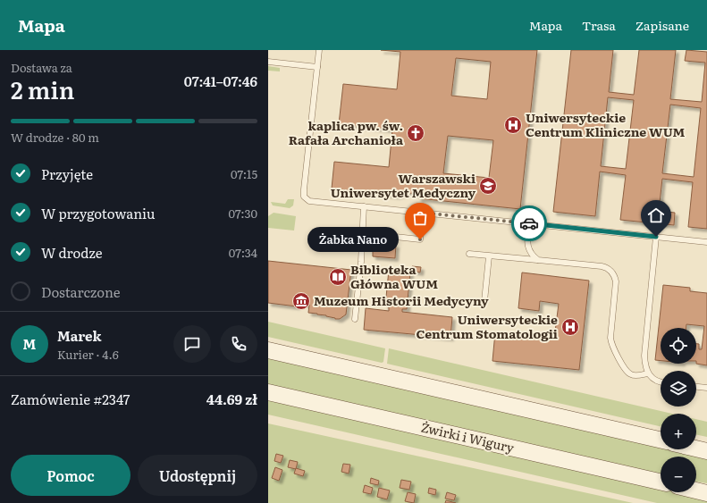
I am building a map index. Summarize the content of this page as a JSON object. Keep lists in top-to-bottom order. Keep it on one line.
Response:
{"streets":{"main road":["Żwirki i Wigury"]},"places":{"hospital":["Uniwersyteckie Centrum Kliniczne WUM","Uniwersyteckie Centrum Stomatologii"],"church":["kaplica pw. św. Rafała Archanioła"],"school or university":["Warszawski Uniwersytet Medyczny"],"other":["Żabka Nano"],"library":["Biblioteka Główna WUM"],"museum":["Muzeum Historii Medycyny"]},"page":{"header":"Mapa","nav":["Mapa","Trasa","Zapisane"],"heading":["2 min","Dostawa za","07:41–07:46"],"panel":["Marek","Kurier · 4.6","Zamówienie #2347","44.69 zł"],"bar":"W drodze · 80 m","list":[["Przyjęte","07:15"],["W przygotowaniu","07:30"],["W drodze","07:34"],"Dostarczone"],"bubble":"Żabka Nano","round":"M","map_buttons":["+","−"],"buttons":["Pomoc","Udostępnij"]}}
